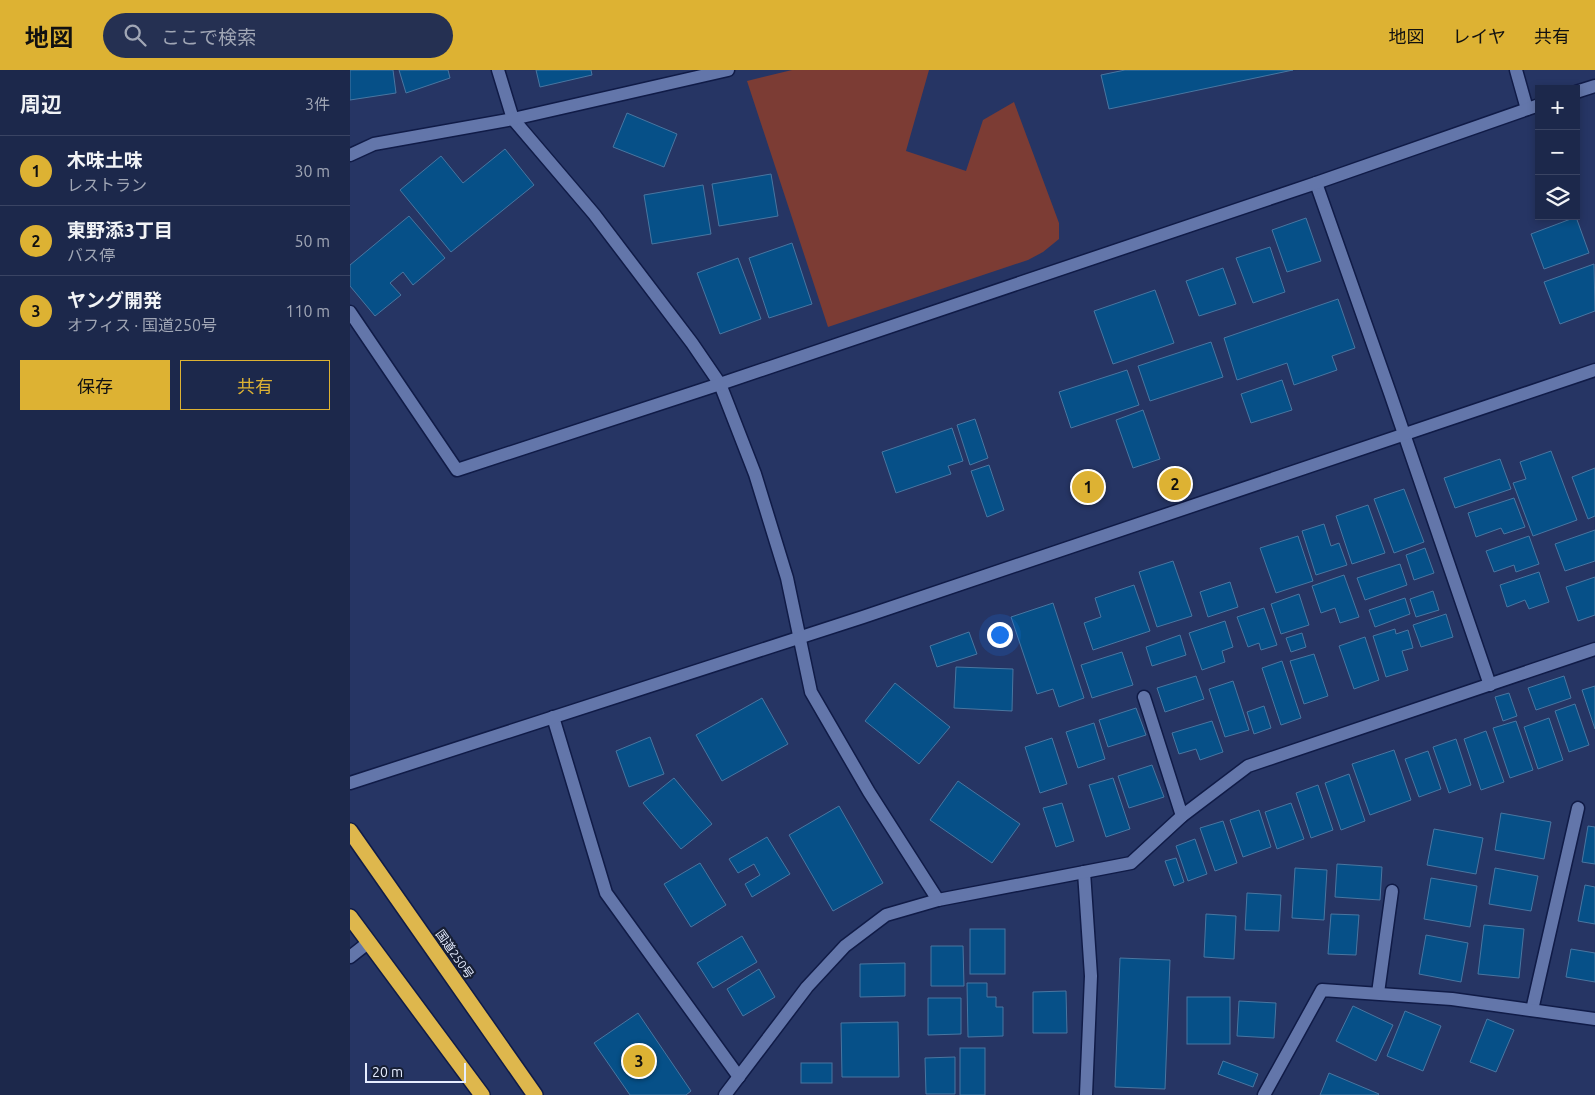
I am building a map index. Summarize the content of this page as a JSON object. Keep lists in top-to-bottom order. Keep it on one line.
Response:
{"streets":{"highway":["国道250号"]},"scale_bar":"20 m","page":{"header":"地図","search":"ここで検索","nav":["地図","レイヤ","共有"],"heading":["周辺","3件"],"map_buttons":["+","−"],"list":[{"mark":"1","name":"木味土味","note":"レストラン","value":"30 m"},{"mark":"2","name":"東野添3丁目","note":"バス停","value":"50 m"},{"mark":"3","name":"ヤング開発","note":"オフィス · 国道250号","value":"110 m"}],"buttons":["保存","共有"],"pins":["2","1","3"],"scale":"20 m"}}
